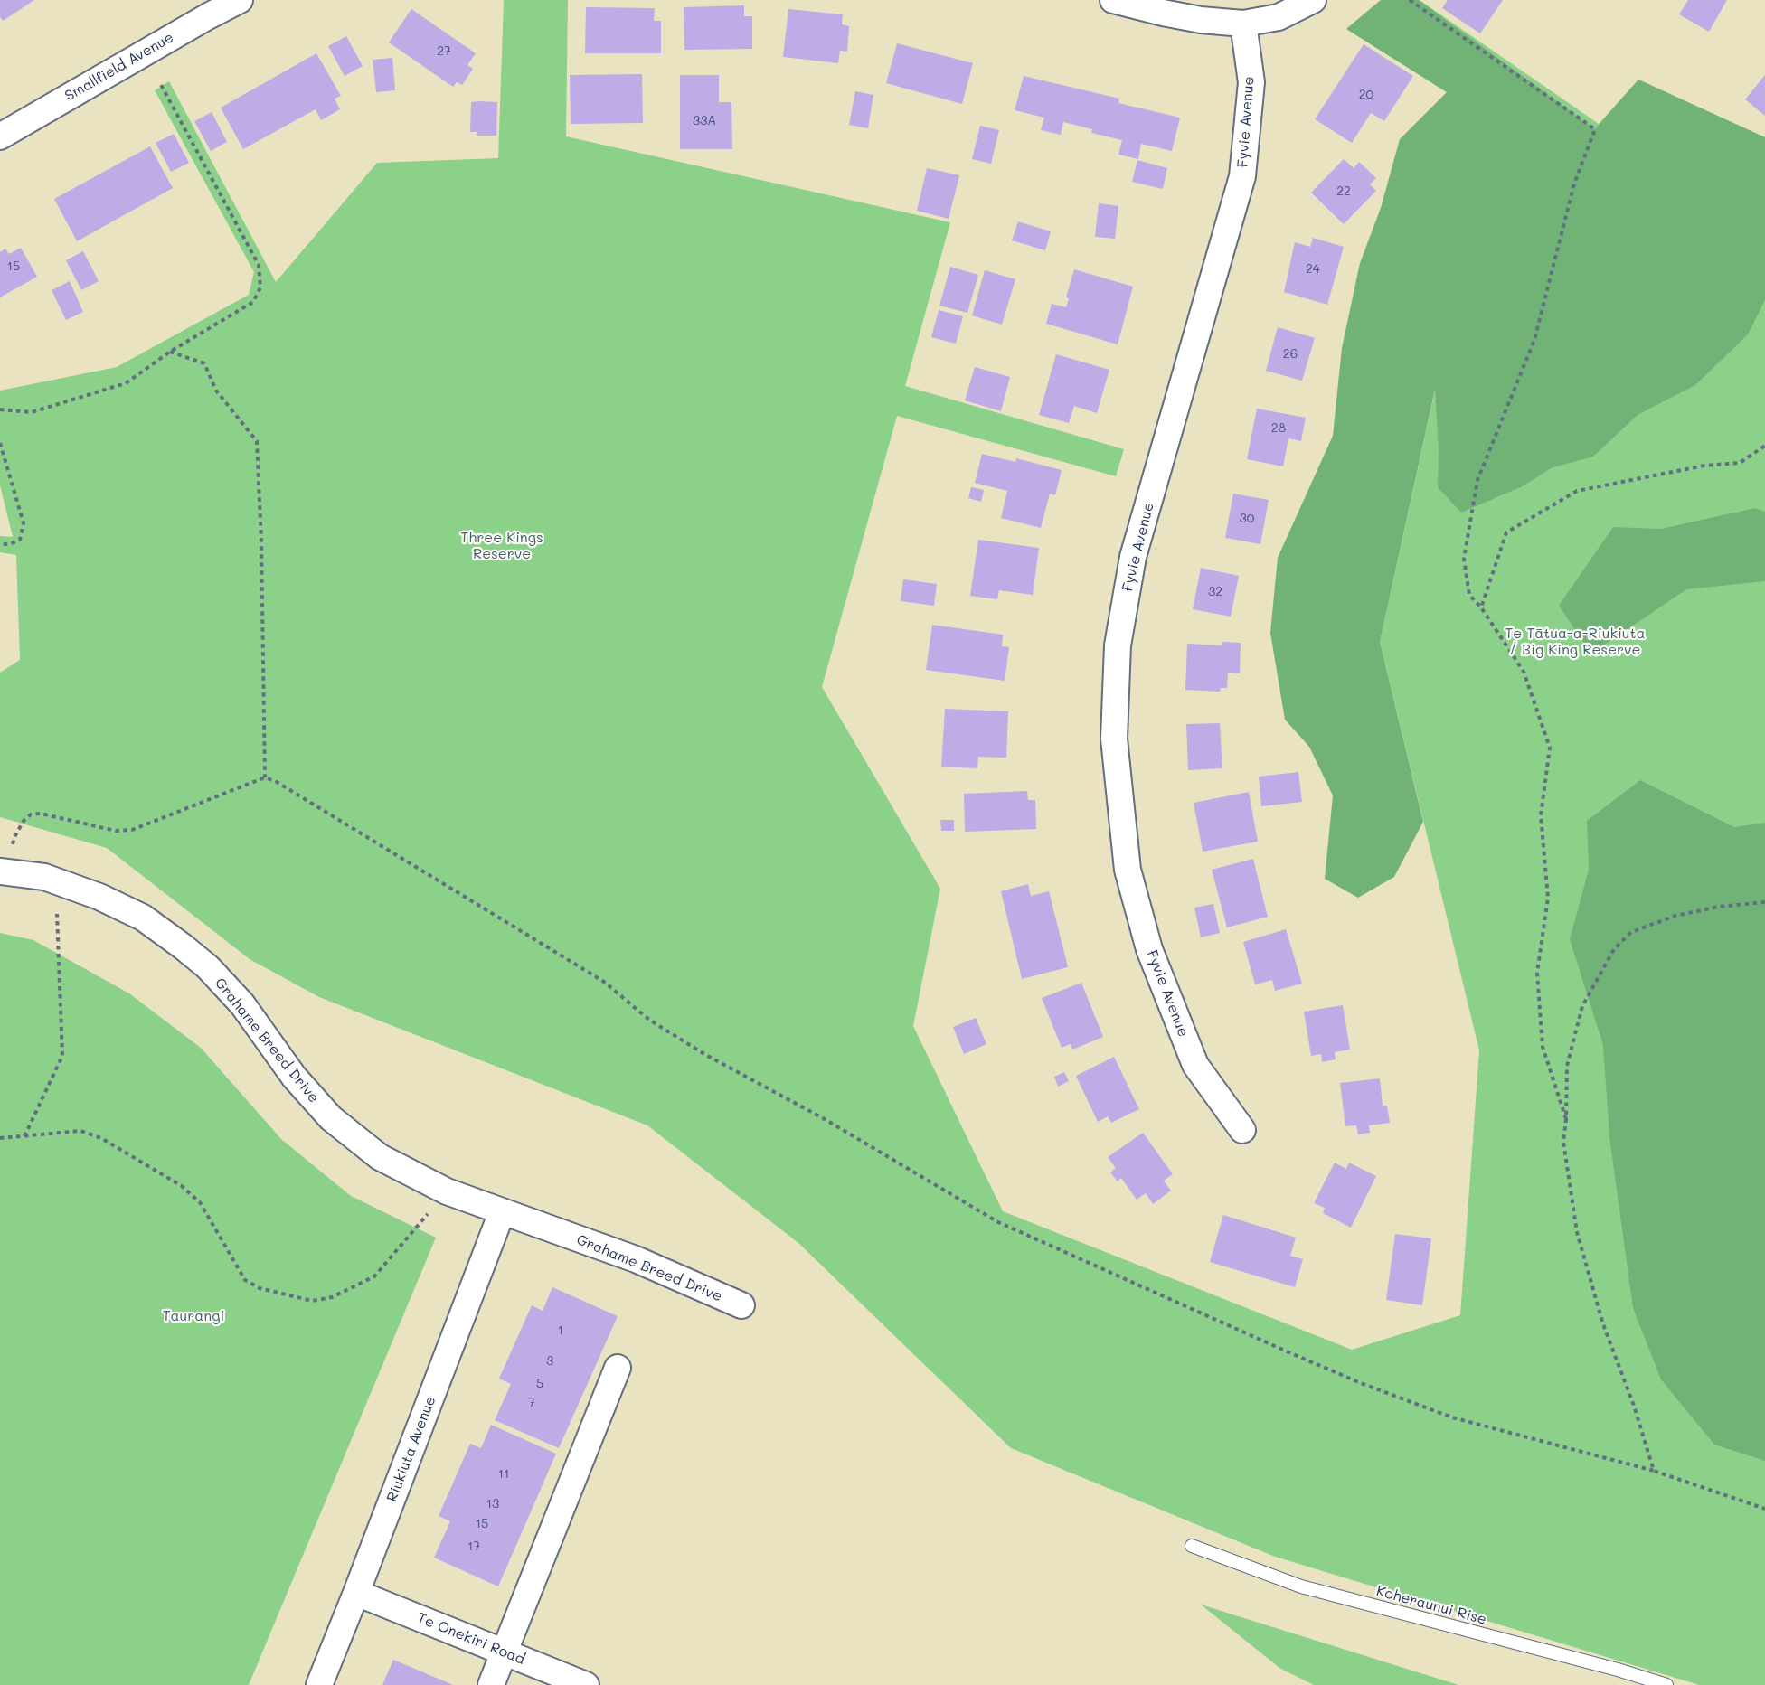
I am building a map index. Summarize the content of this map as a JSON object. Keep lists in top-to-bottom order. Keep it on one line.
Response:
{"streets":{"street":["Smallfield Avenue","Fyvie Avenue","Grahame Breed Drive","Riukiuta Avenue","Te Onekiri Road"],"lane":["Koheraunui Rise"]},"crossings":[["Grahame Breed Drive","Riukiuta Avenue"],["Riukiuta Avenue","Te Onekiri Road"]],"parks":["Three Kings Reserve","Te Tātua-a-Riukiuta / Big King Reserve","Taurangi"],"house_numbers":["27","20","33A","22","15","24","26","28","30","32","1","3","5","7","11","13","15","17"]}
